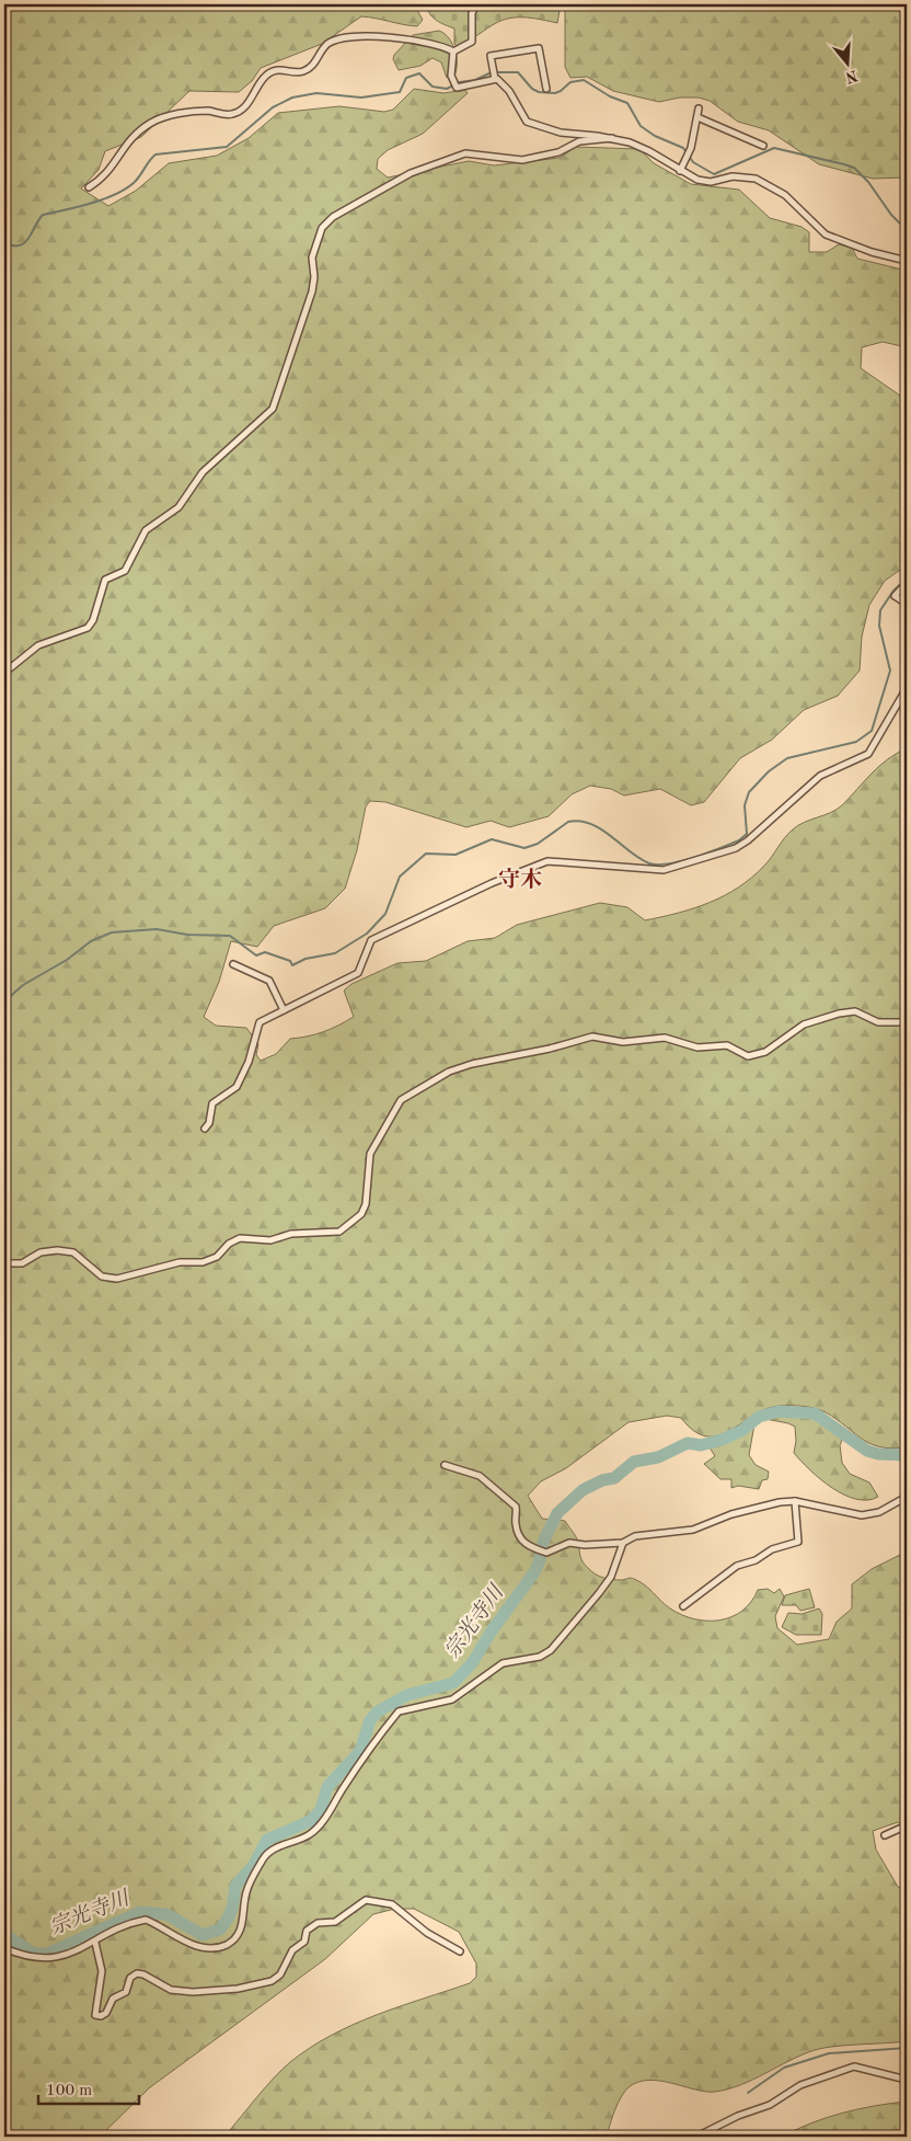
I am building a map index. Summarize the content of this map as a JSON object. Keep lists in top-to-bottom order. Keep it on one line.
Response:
{"districts":["守木"],"water":["宗光寺川"],"scale_bar":"100 m","north":"bottom"}
